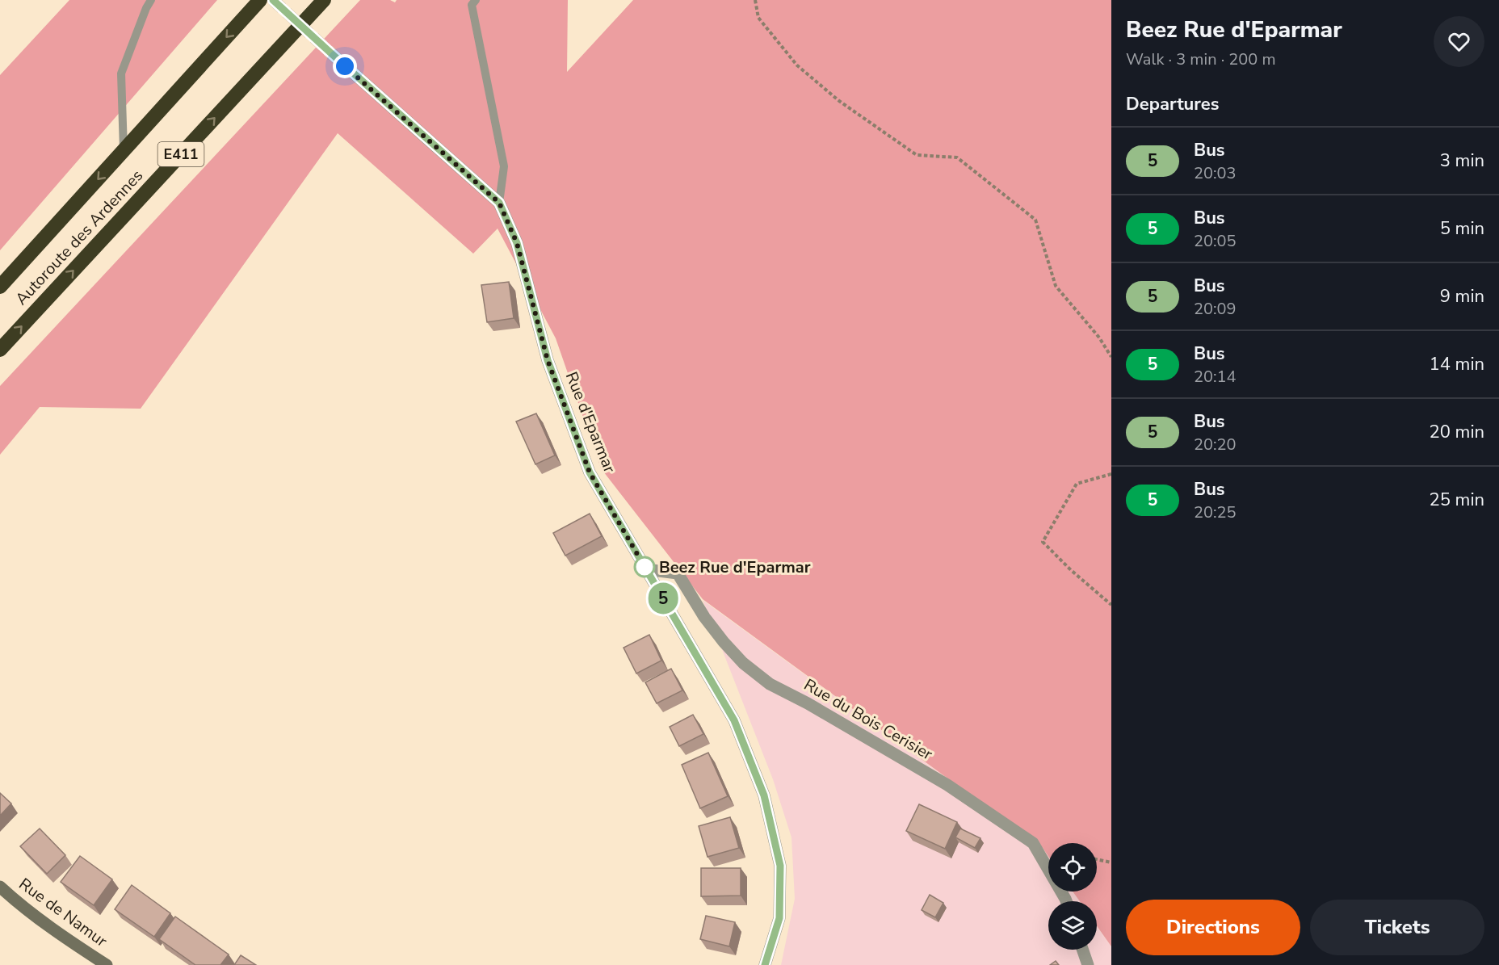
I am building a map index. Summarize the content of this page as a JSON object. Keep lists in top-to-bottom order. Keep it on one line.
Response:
{"streets":{"highway":["E411","Autoroute des Ardennes"],"main road":["Rue de Namur"],"street":["Rue d'Eparmar","Rue du Bois Cerisier"]},"crossings":[["Rue d'Eparmar","Rue du Bois Cerisier"]],"places":["Beez Rue d'Eparmar"],"lines":["bus line 5"],"page":{"on_map":"5","heading":[["Beez Rue d'Eparmar","Walk · 3 min · 200 m"],"Departures"],"list":[{"mark":"5","name":"Bus","note":"20:03","value":"3 min"},{"mark":"5","name":"Bus","note":"20:05","value":"5 min"},{"mark":"5","name":"Bus","note":"20:09","value":"9 min"},{"mark":"5","name":"Bus","note":"20:14","value":"14 min"},{"mark":"5","name":"Bus","note":"20:20","value":"20 min"},{"mark":"5","name":"Bus","note":"20:25","value":"25 min"}],"buttons":["Directions","Tickets"]}}
